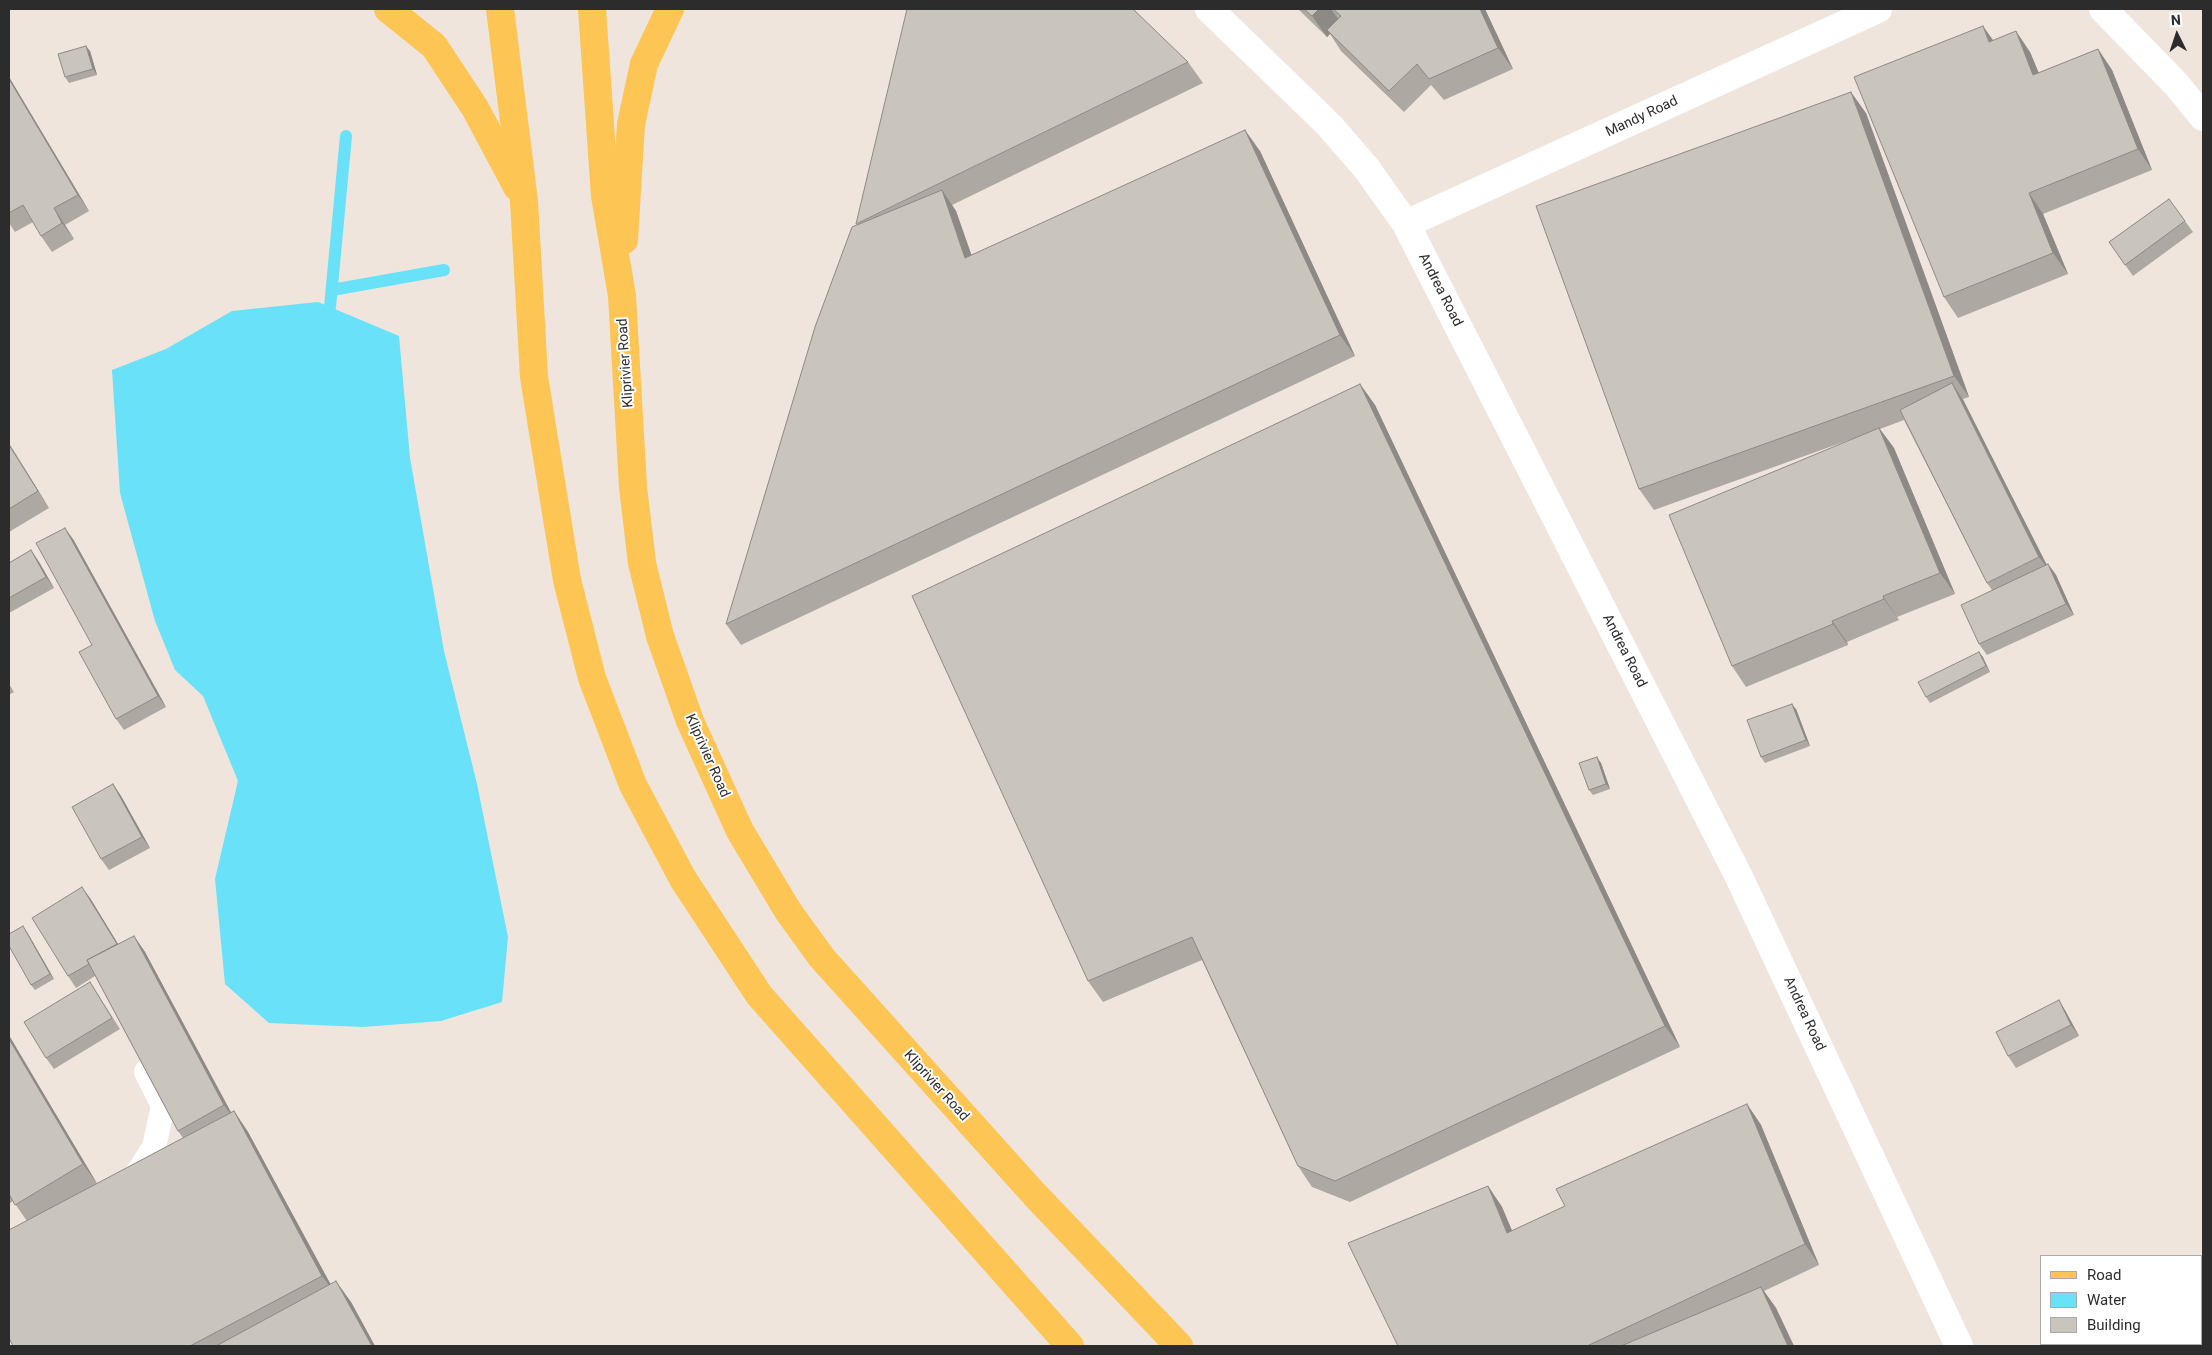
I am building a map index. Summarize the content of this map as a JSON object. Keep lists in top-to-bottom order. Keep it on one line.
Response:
{"streets":{"main road":["Kliprivier Road"],"street":["Mandy Road","Andrea Road"]},"crossings":[["Mandy Road","Andrea Road"]],"legend":["Road","Water","Building"],"north":"top"}
